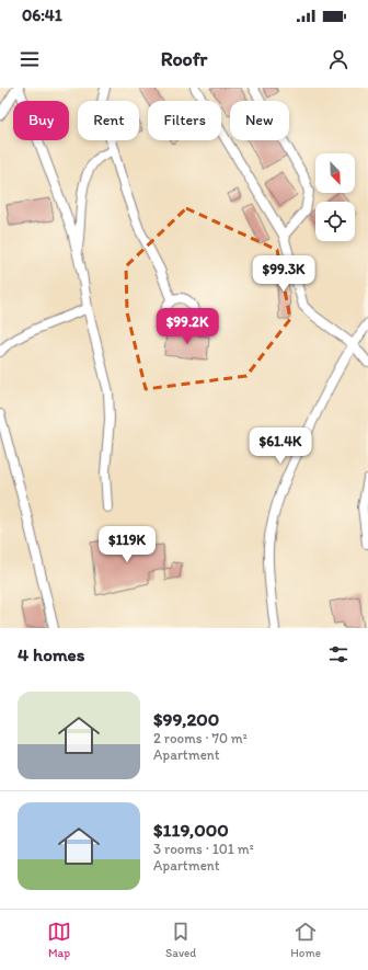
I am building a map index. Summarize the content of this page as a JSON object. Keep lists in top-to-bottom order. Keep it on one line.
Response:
{"north":"bottom right","page":{"status":"06:41","header":"Roofr","chip":["Buy","Rent","Filters","New"],"price":["$99.3K","$99.2K","$61.4K","$119K"],"heading":"4 homes","list":[{"name":"$99,200","note":"2 rooms · 70 m² · Apartment"},{"name":"$119,000","note":"3 rooms · 101 m² · Apartment"}],"tabs":["Map","Saved","Home"]}}
